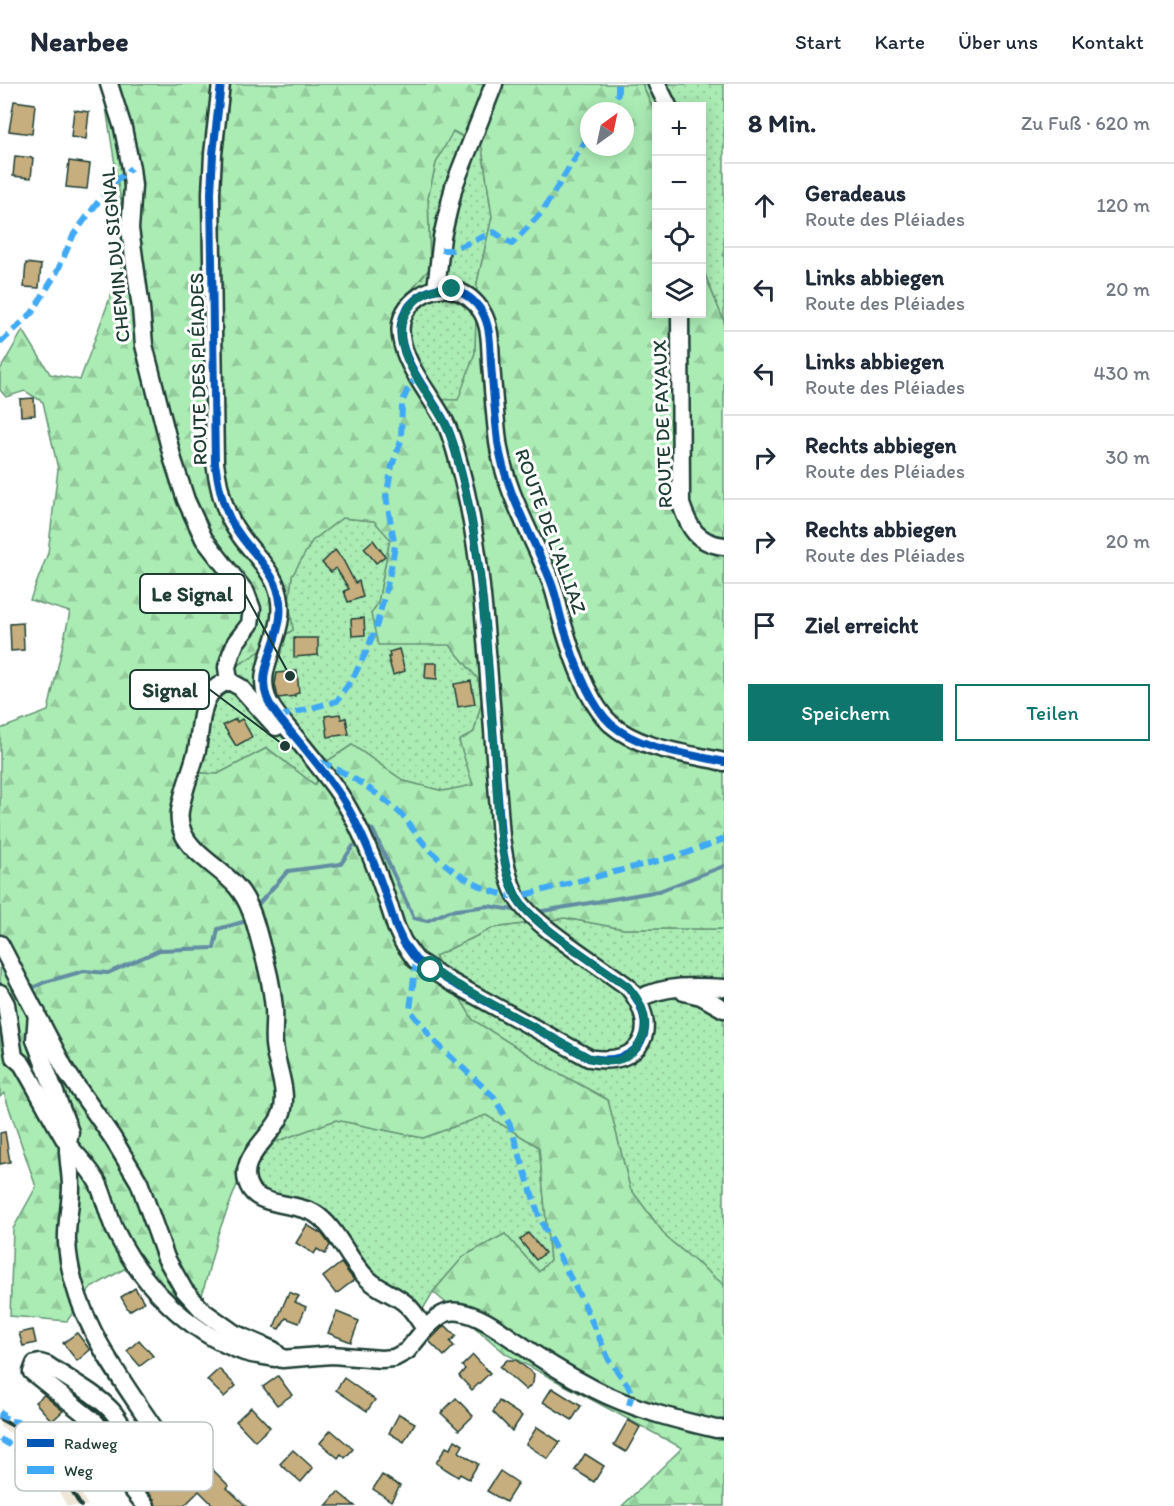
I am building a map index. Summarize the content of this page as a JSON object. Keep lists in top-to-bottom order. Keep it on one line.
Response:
{"streets":{"street":["CHEMIN DU SIGNAL","ROUTE DES PLÉIADES","ROUTE DE FAYAUX","ROUTE DE L'ALLIAZ"]},"places":["Le Signal","Signal"],"legend":["Radweg","Weg"],"north":"top right","page":{"header":"Nearbee","nav":["Start","Karte","Über uns","Kontakt"],"heading":["8 Min.","Zu Fuß · 620 m"],"map_buttons":["+","−"],"list":[["Geradeaus","Route des Pléiades","120 m"],["Links abbiegen","Route des Pléiades","20 m"],["Links abbiegen","Route des Pléiades","430 m"],["Rechts abbiegen","Route des Pléiades","30 m"],["Rechts abbiegen","Route des Pléiades","20 m"],"Ziel erreicht"],"buttons":["Speichern","Teilen"]}}
